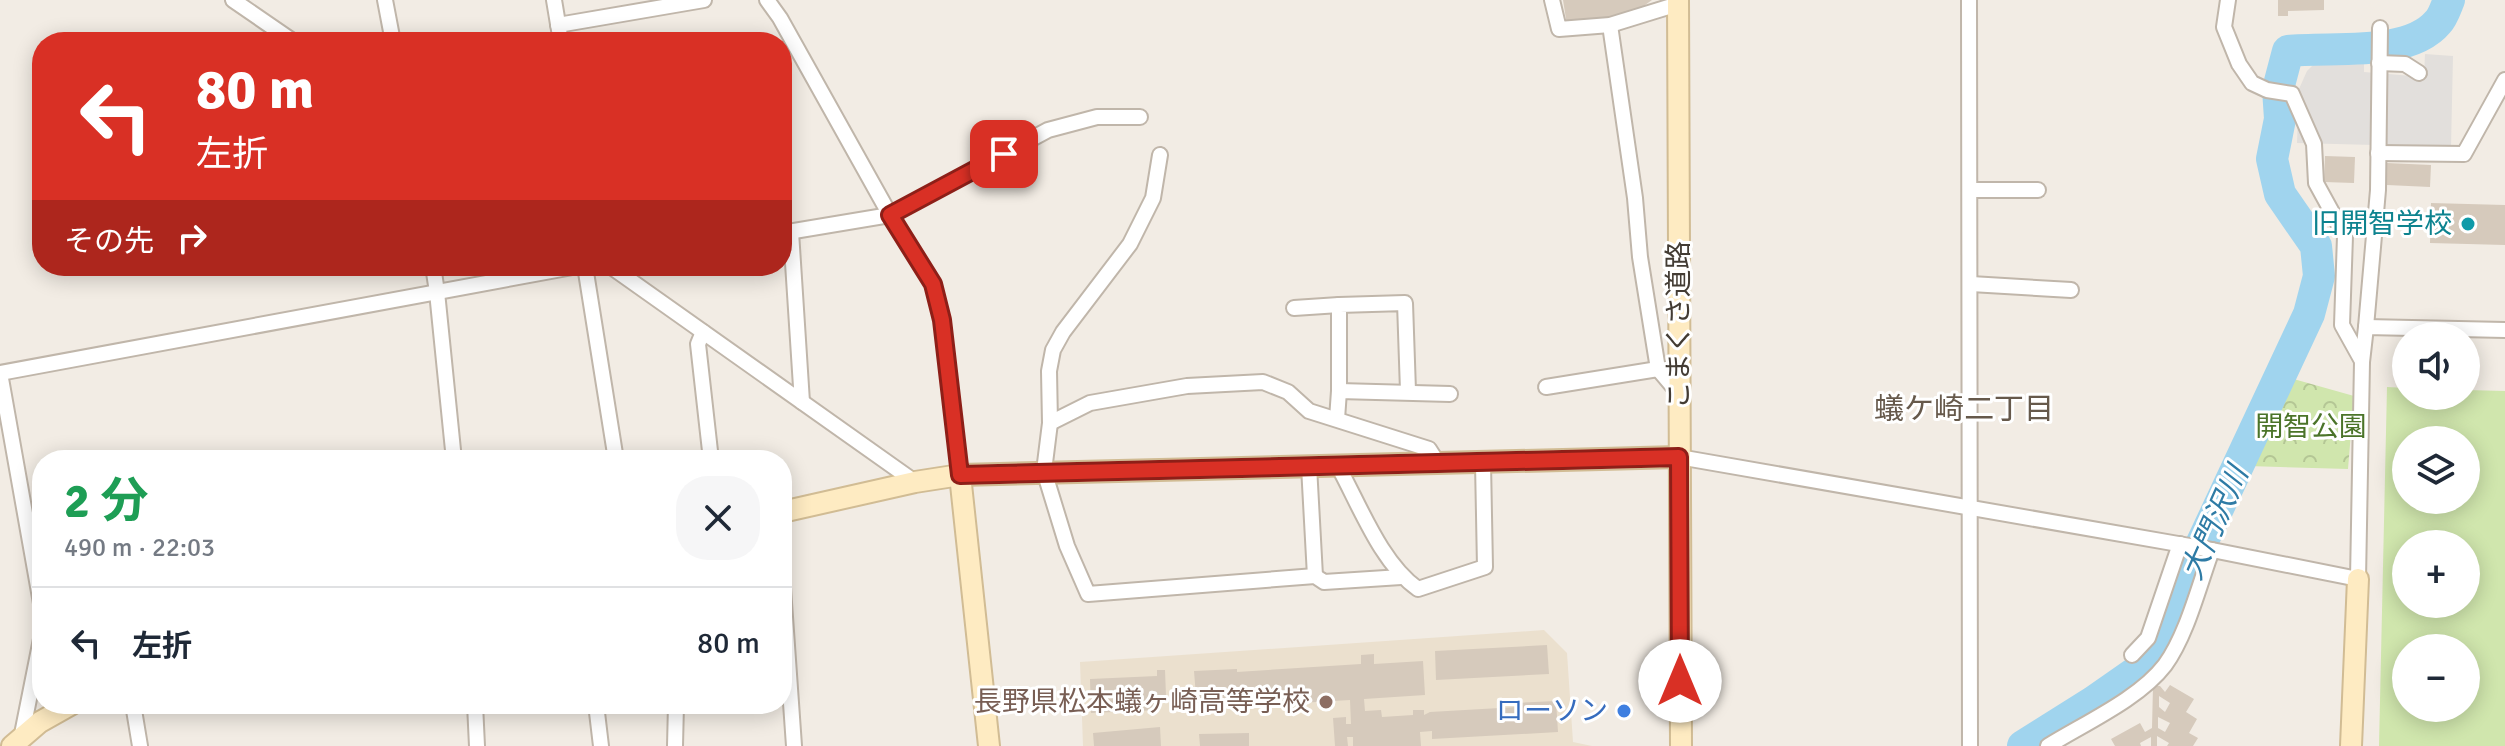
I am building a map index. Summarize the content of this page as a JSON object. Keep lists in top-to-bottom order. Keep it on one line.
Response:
{"streets":{"street":["こまくさ道路"]},"districts":["蟻ケ崎二丁目"],"water":["大門沢川"],"parks":["開智公園"],"places":["旧開智学校","長野県松本蟻ヶ崎高等学校","ローソン"],"page":{"turn":["80 m","左折"],"then":"その先","map_buttons":["+","−"],"heading":["2 分","490 m · 22:03"],"list":[{"name":"左折","value":"80 m"}]}}
